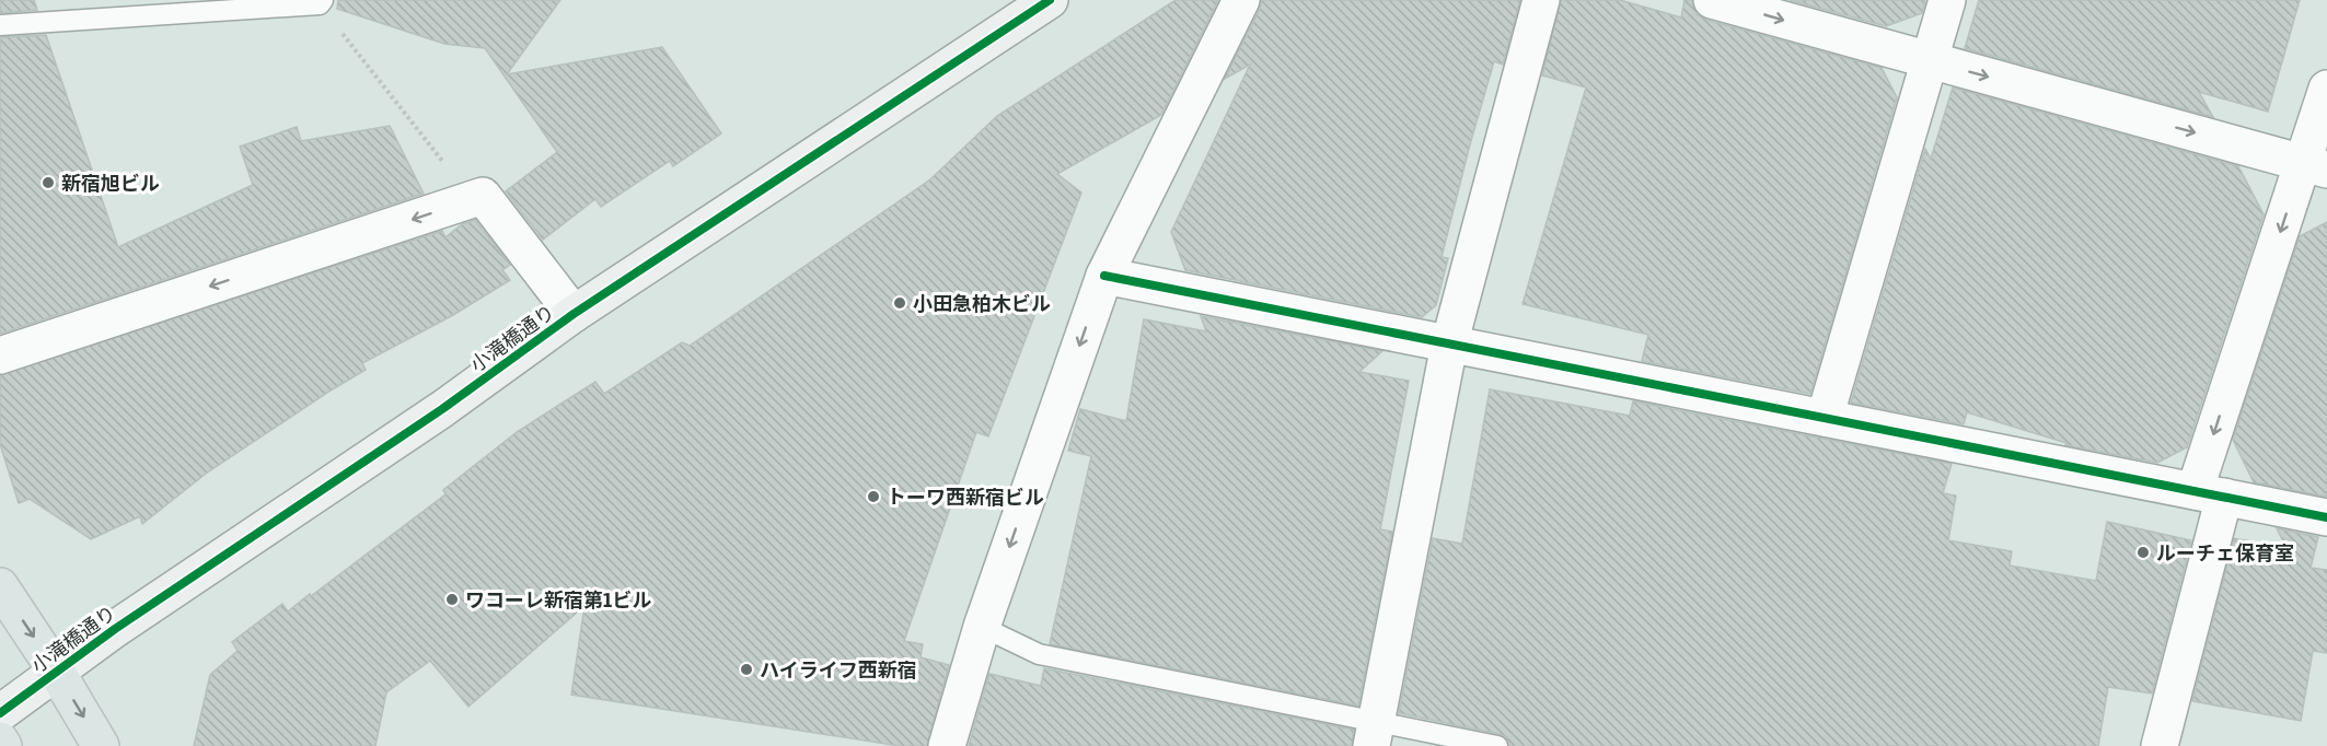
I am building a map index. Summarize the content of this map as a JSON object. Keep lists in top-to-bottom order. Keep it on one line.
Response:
{"streets":{"street":["小滝橋通り"]},"places":["新宿旭ビル","小田急柏木ビル","トーワ西新宿ビル","ルーチェ保育室","ワコーレ新宿第1ビル","ハイライフ西新宿"]}
